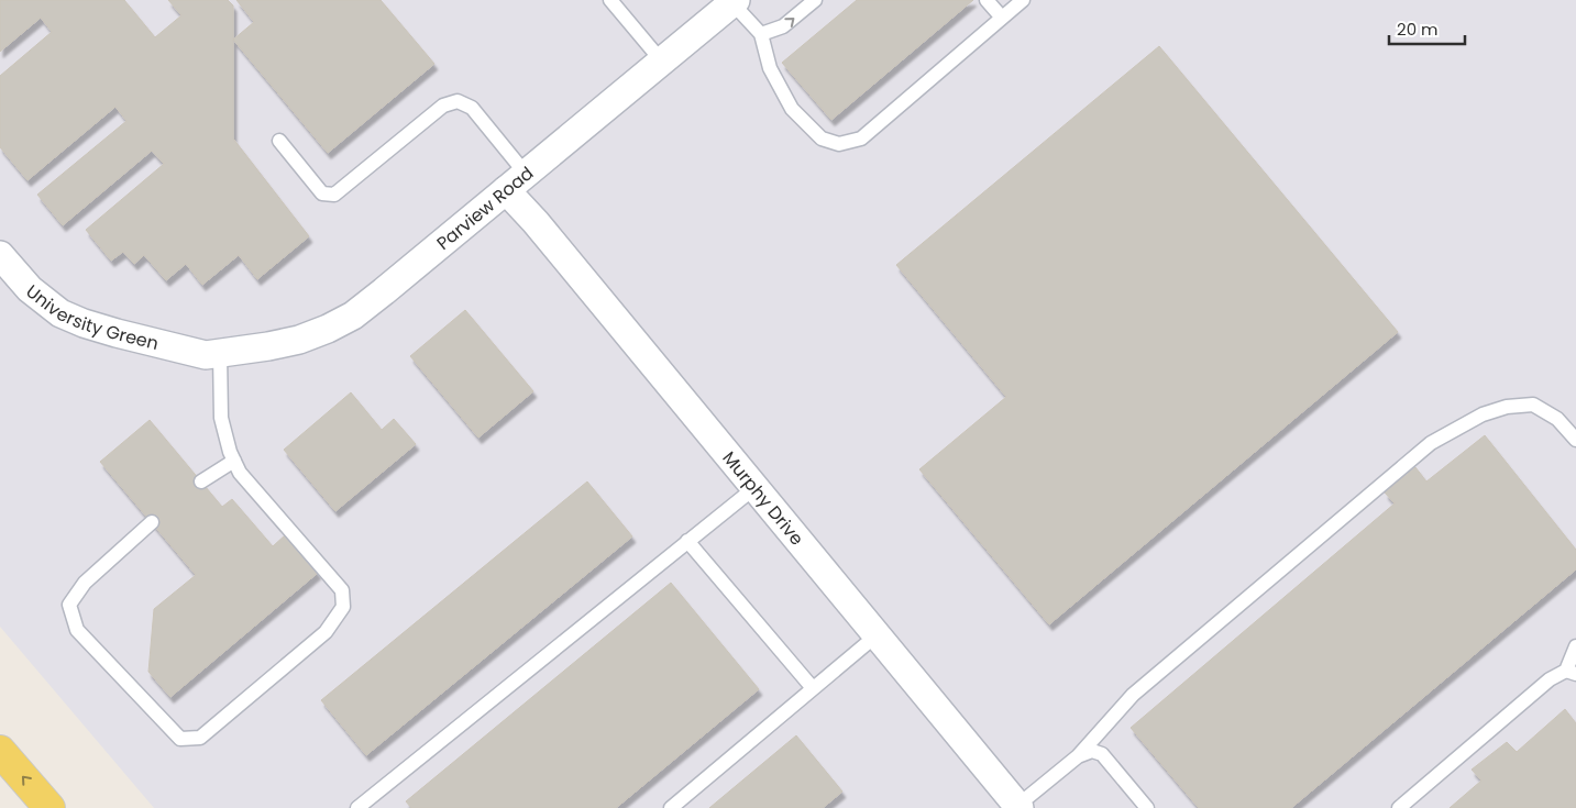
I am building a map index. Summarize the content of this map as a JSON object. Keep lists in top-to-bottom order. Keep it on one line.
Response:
{"streets":{"street":["Parview Road","University Green","Murphy Drive"]},"crossings":[["Parview Road","University Green"],["Parview Road","Murphy Drive"]],"scale_bar":"20 m"}
